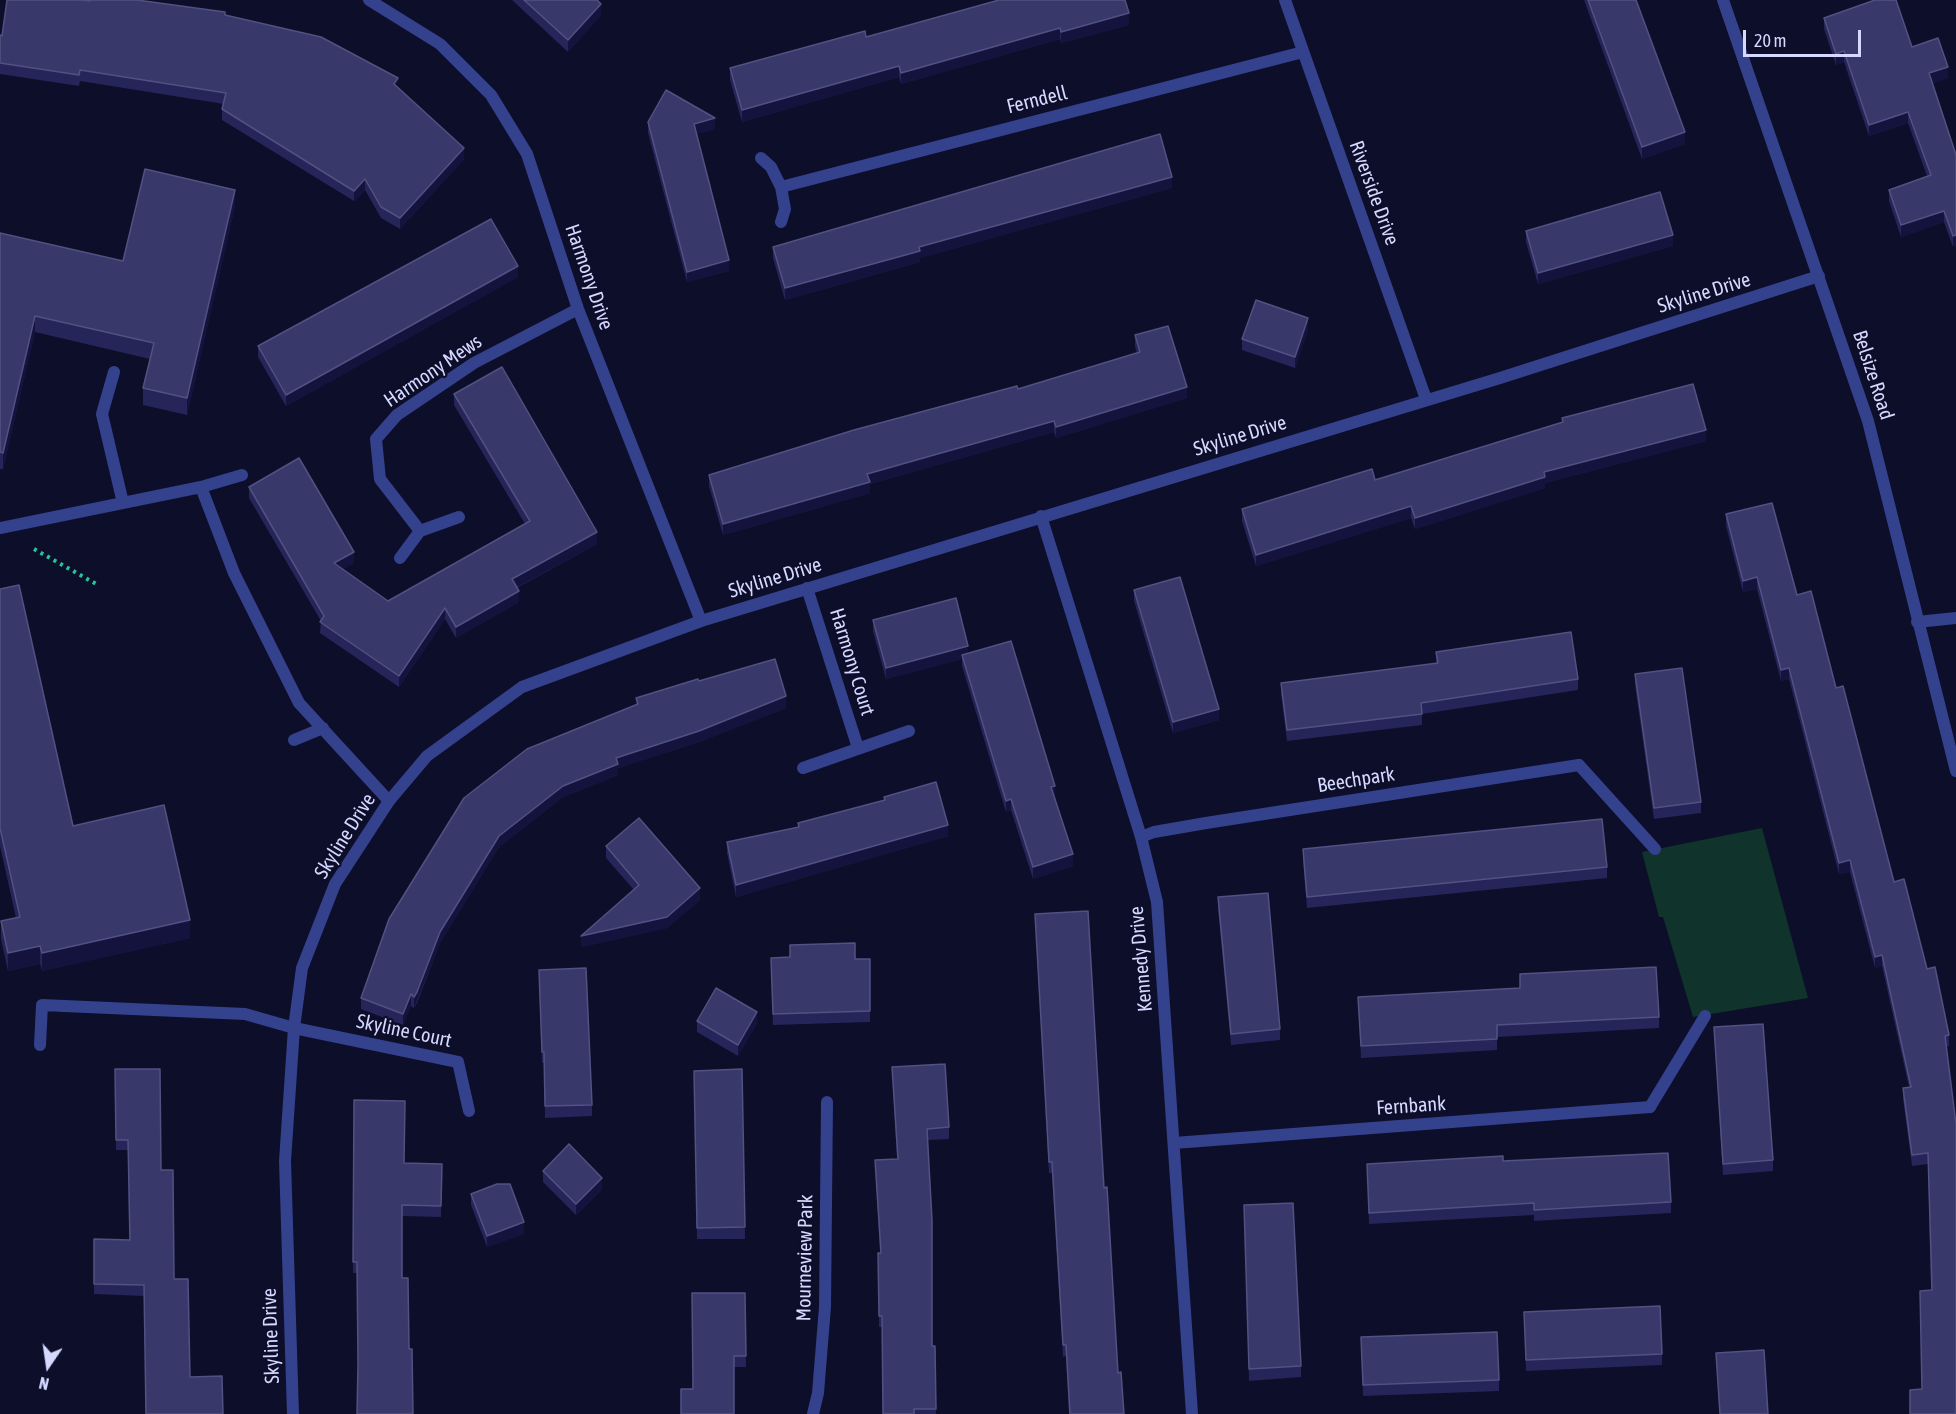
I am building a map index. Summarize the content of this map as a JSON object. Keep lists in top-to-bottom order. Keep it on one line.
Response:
{"streets":{"street":["Ferndell","Riverside Drive","Harmony Drive","Skyline Drive","Harmony Mews","Belsize Road","Harmony Court","Beechpark","Kennedy Drive","Skyline Court","Fernbank","Mourneview Park"]},"crossings":[["Ferndell","Riverside Drive"],["Riverside Drive","Skyline Drive"],["Harmony Drive","Skyline Drive"],["Harmony Drive","Harmony Mews"],["Skyline Drive","Belsize Road"],["Skyline Drive","Harmony Court"],["Skyline Drive","Kennedy Drive"],["Skyline Drive","Skyline Court"],["Beechpark","Kennedy Drive"],["Kennedy Drive","Fernbank"]],"scale_bar":"20 m","north":"bottom"}
